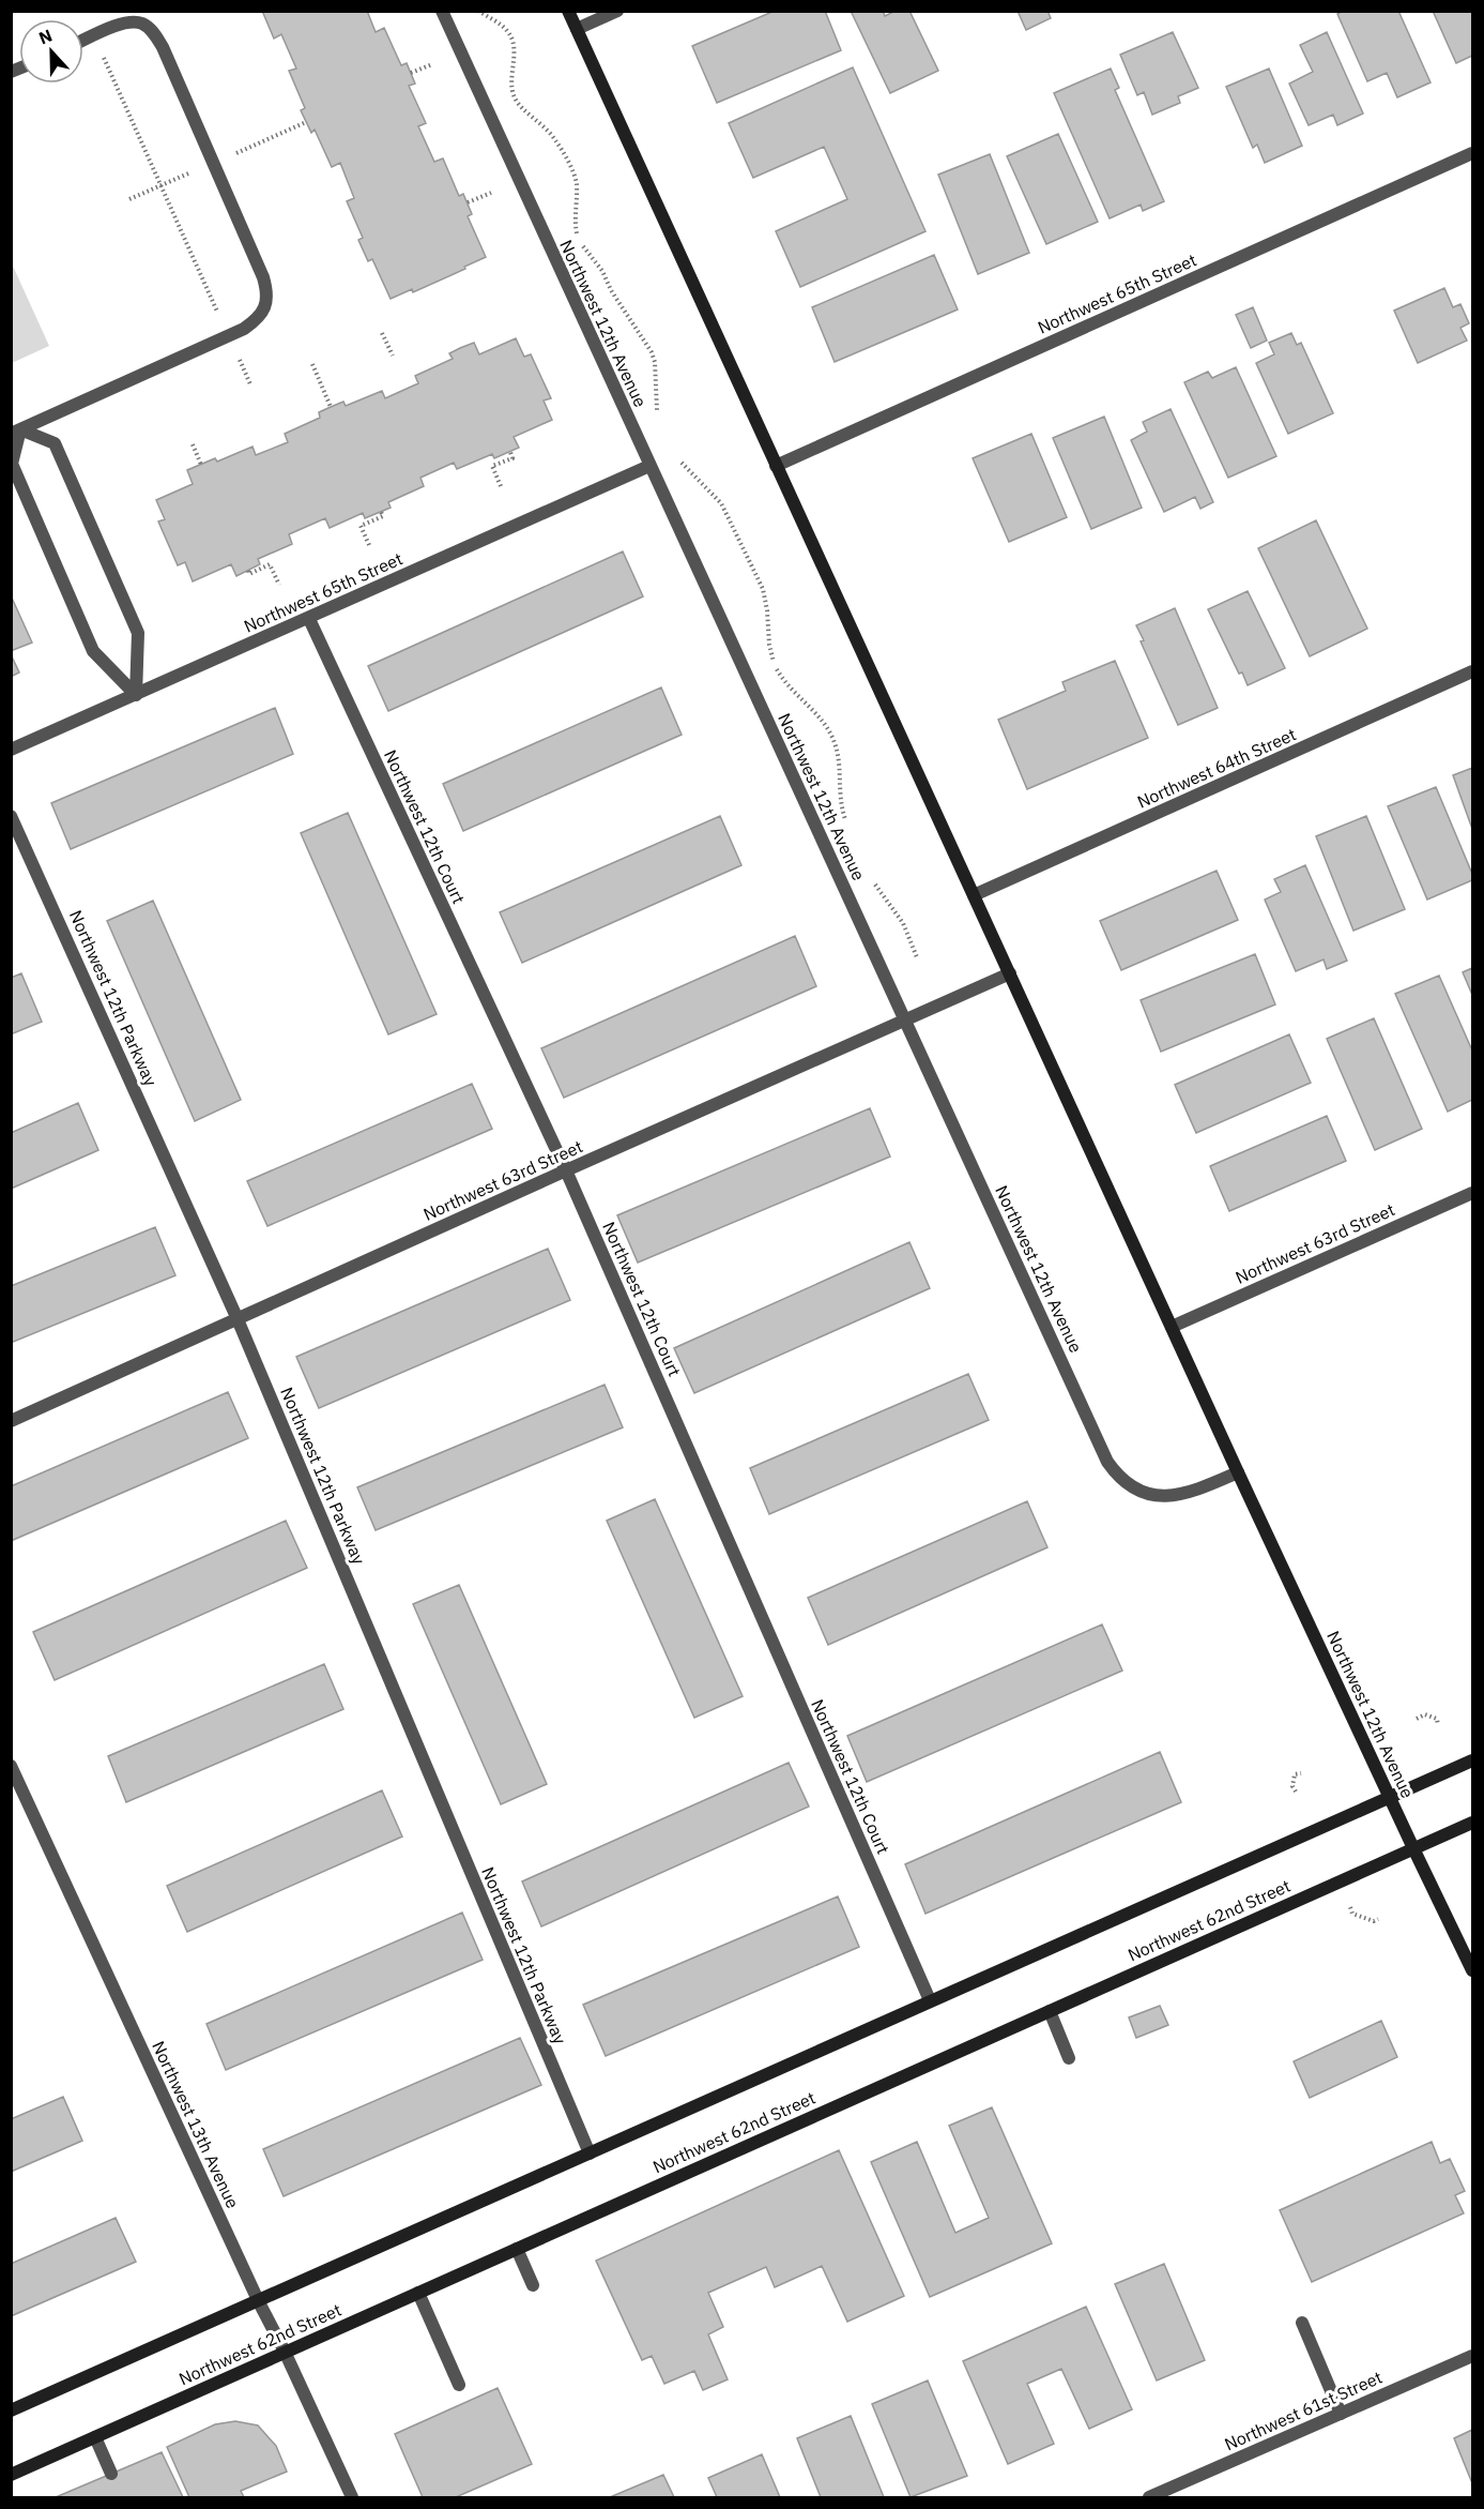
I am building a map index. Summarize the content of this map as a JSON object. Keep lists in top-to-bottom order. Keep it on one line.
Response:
{"streets":{"main road":["Northwest 12th Avenue","Northwest 62nd Street"],"street":["Northwest 65th Street","Northwest 64th Street","Northwest 12th Court","Northwest 12th Parkway","Northwest 63rd Street","Northwest 13th Avenue","Northwest 61st Street"]},"crossings":[["Northwest 65th Street","Northwest 12th Avenue"],["Northwest 65th Street","Northwest 12th Court"],["Northwest 12th Avenue","Northwest 64th Street"],["Northwest 12th Avenue","Northwest 63rd Street"],["Northwest 12th Avenue","Northwest 62nd Street"],["Northwest 12th Court","Northwest 63rd Street"],["Northwest 12th Parkway","Northwest 63rd Street"],["Northwest 62nd Street","Northwest 13th Avenue"]],"north":"top"}
